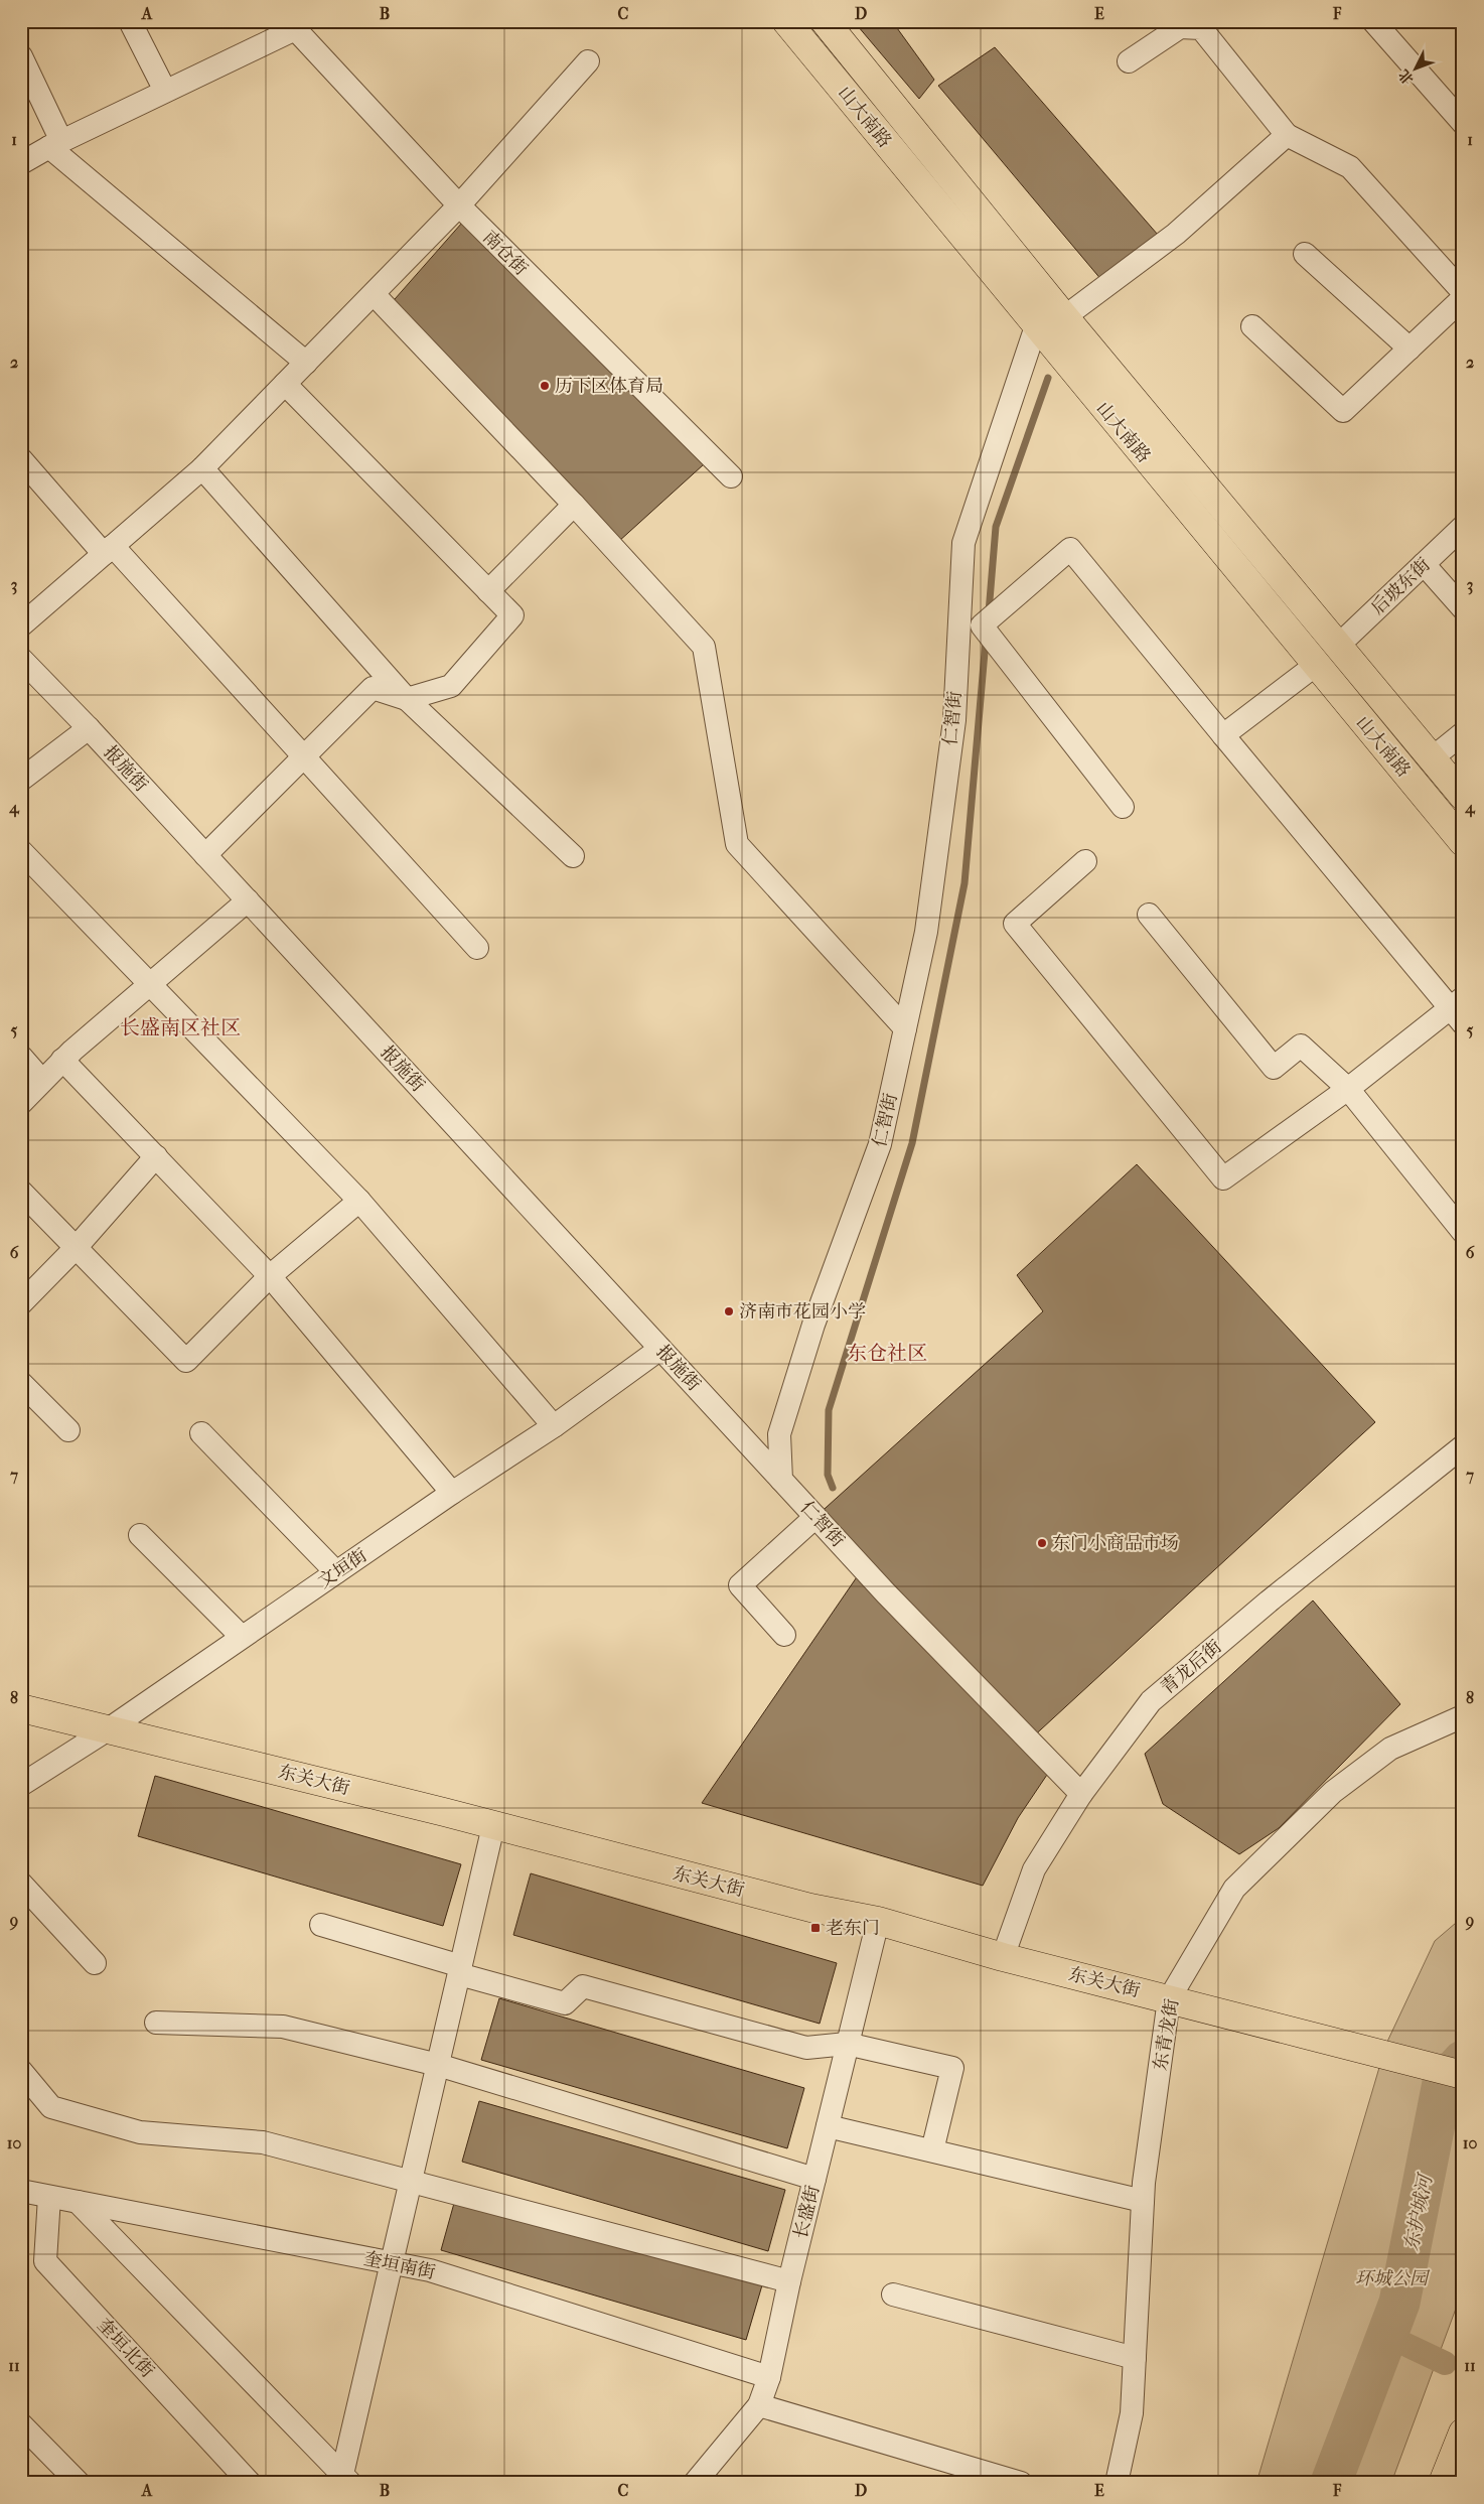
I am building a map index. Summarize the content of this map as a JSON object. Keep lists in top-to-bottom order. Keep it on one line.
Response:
{"streets":{"main road":["山大南路","东关大街"],"street":["南仓街","后坡东街","仁智街","报施街","文垣街","青龙后街","东青龙街","长盛街","奎垣南街","奎垣北街"]},"crossings":[["山大南路","后坡东街"],["山大南路","仁智街"],["仁智街","报施街"],["仁智街","青龙后街"],["报施街","文垣街"],["文垣街","东关大街"],["青龙后街","东关大街"],["东关大街","东青龙街"],["东关大街","长盛街"],["长盛街","奎垣南街"],["奎垣南街","奎垣北街"]],"districts":["长盛南区社区","东仓社区"],"water":["东护城河"],"parks":["环城公园"],"places":{"other":["历下区体育局","济南市花园小学","东门小商品市场"],"transit":["老东门"]},"north":"bottom left","grid":{"columns":["A","B","C","D","E","F"],"rows":["1","2","3","4","5","6","7","8","9","10","11"]}}
